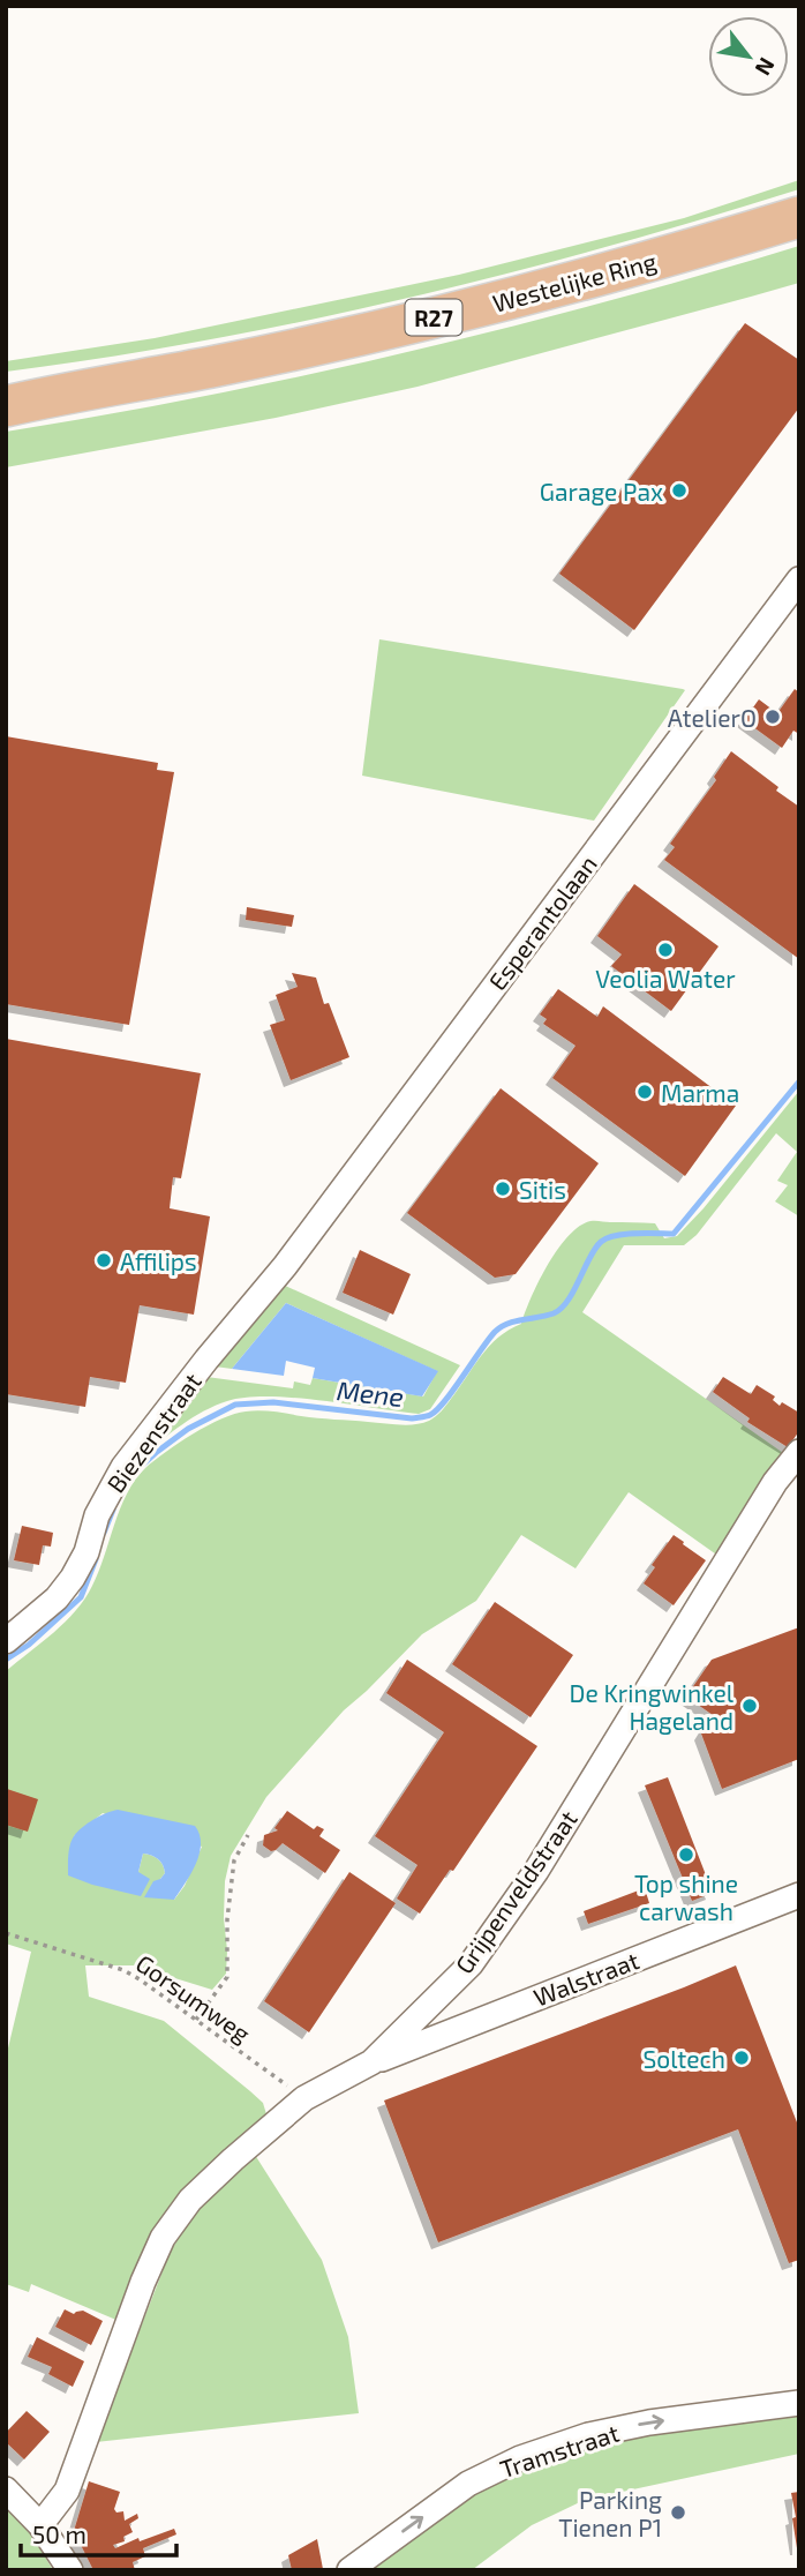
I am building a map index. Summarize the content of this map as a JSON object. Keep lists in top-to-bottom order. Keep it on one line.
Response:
{"streets":{"main road":["Westelijke Ring","R27"],"street":["Esperantolaan","Biezenstraat","Grijpenveldstraat","Walstraat","Tramstraat"],"path":["Gorsumweg"]},"crossings":[["Esperantolaan","Biezenstraat"],["Grijpenveldstraat","Walstraat"],["Grijpenveldstraat","Gorsumweg"]],"one_way":["Tramstraat"],"water":["Mene"],"places":["Garage Pax","AtelierO","Veolia Water","Marma","Sitis","Affilips","De Kringwinkel Hageland","Top shine carwash","Soltech","Parking Tienen P1"],"scale_bar":"50 m","north":"bottom right"}
